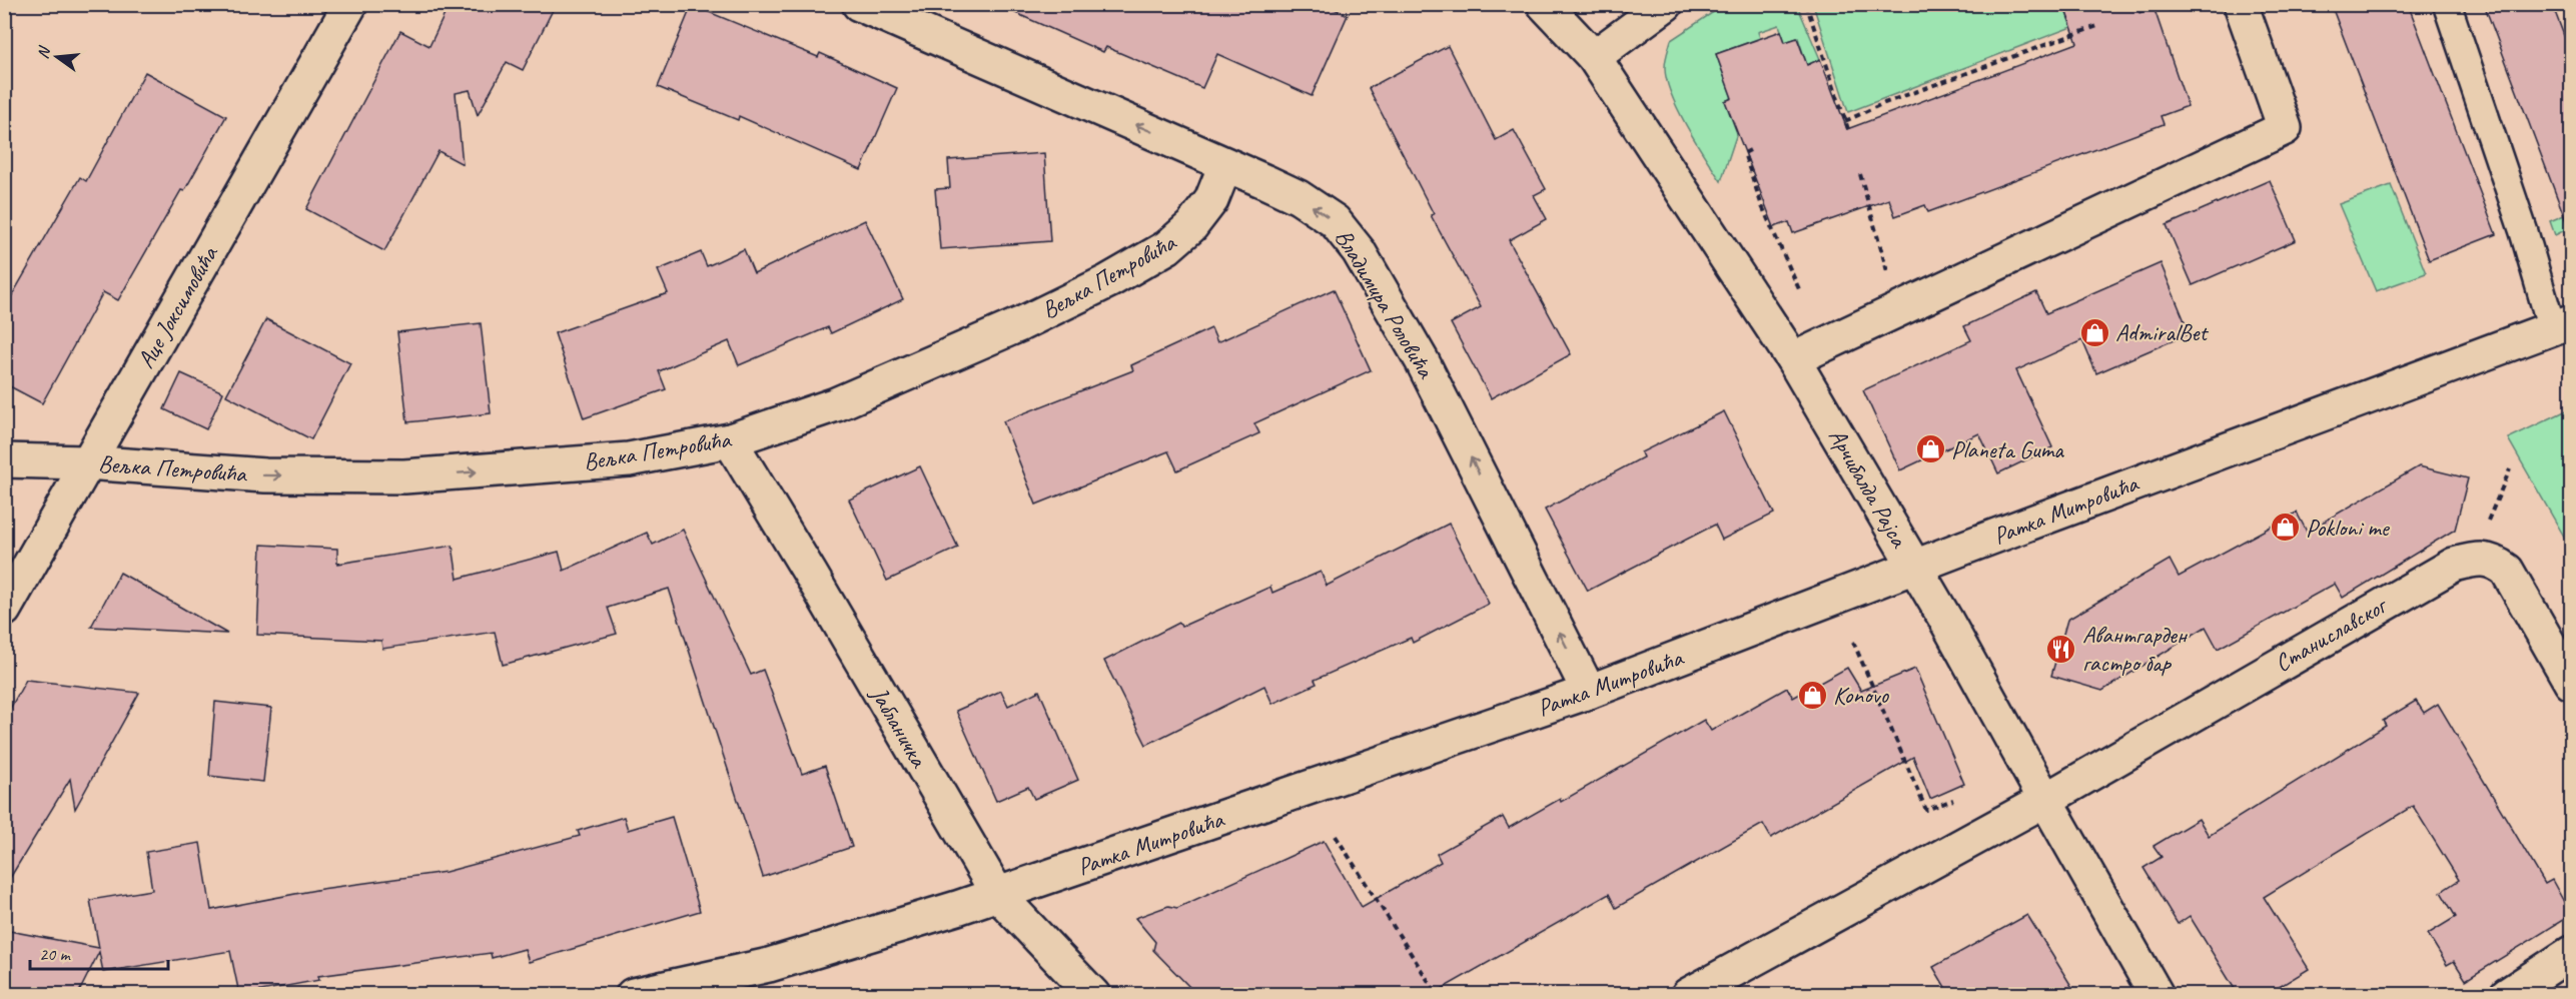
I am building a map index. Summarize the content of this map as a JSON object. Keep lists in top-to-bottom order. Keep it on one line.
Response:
{"streets":{"street":["Вељка Петровића","Владимира Роловића","Аце Јоксимовића","Арчибалда Рајса","Ратка Митровића","Станиславског","Јабланичка"]},"crossings":[["Вељка Петровића","Владимира Роловића"],["Вељка Петровића","Аце Јоксимовића"],["Вељка Петровића","Јабланичка"],["Владимира Роловића","Ратка Митровића"],["Арчибалда Рајса","Ратка Митровића"],["Арчибалда Рајса","Станиславског"],["Ратка Митровића","Јабланичка"]],"one_way":["Вељка Петровића","Владимира Роловића"],"places":{"shop":["AdmiralBet","Planeta Guma","Pokloni me","Konovo"],"restaurant":["Авантгарден гастро бар"]},"scale_bar":"20 m","north":"left"}
